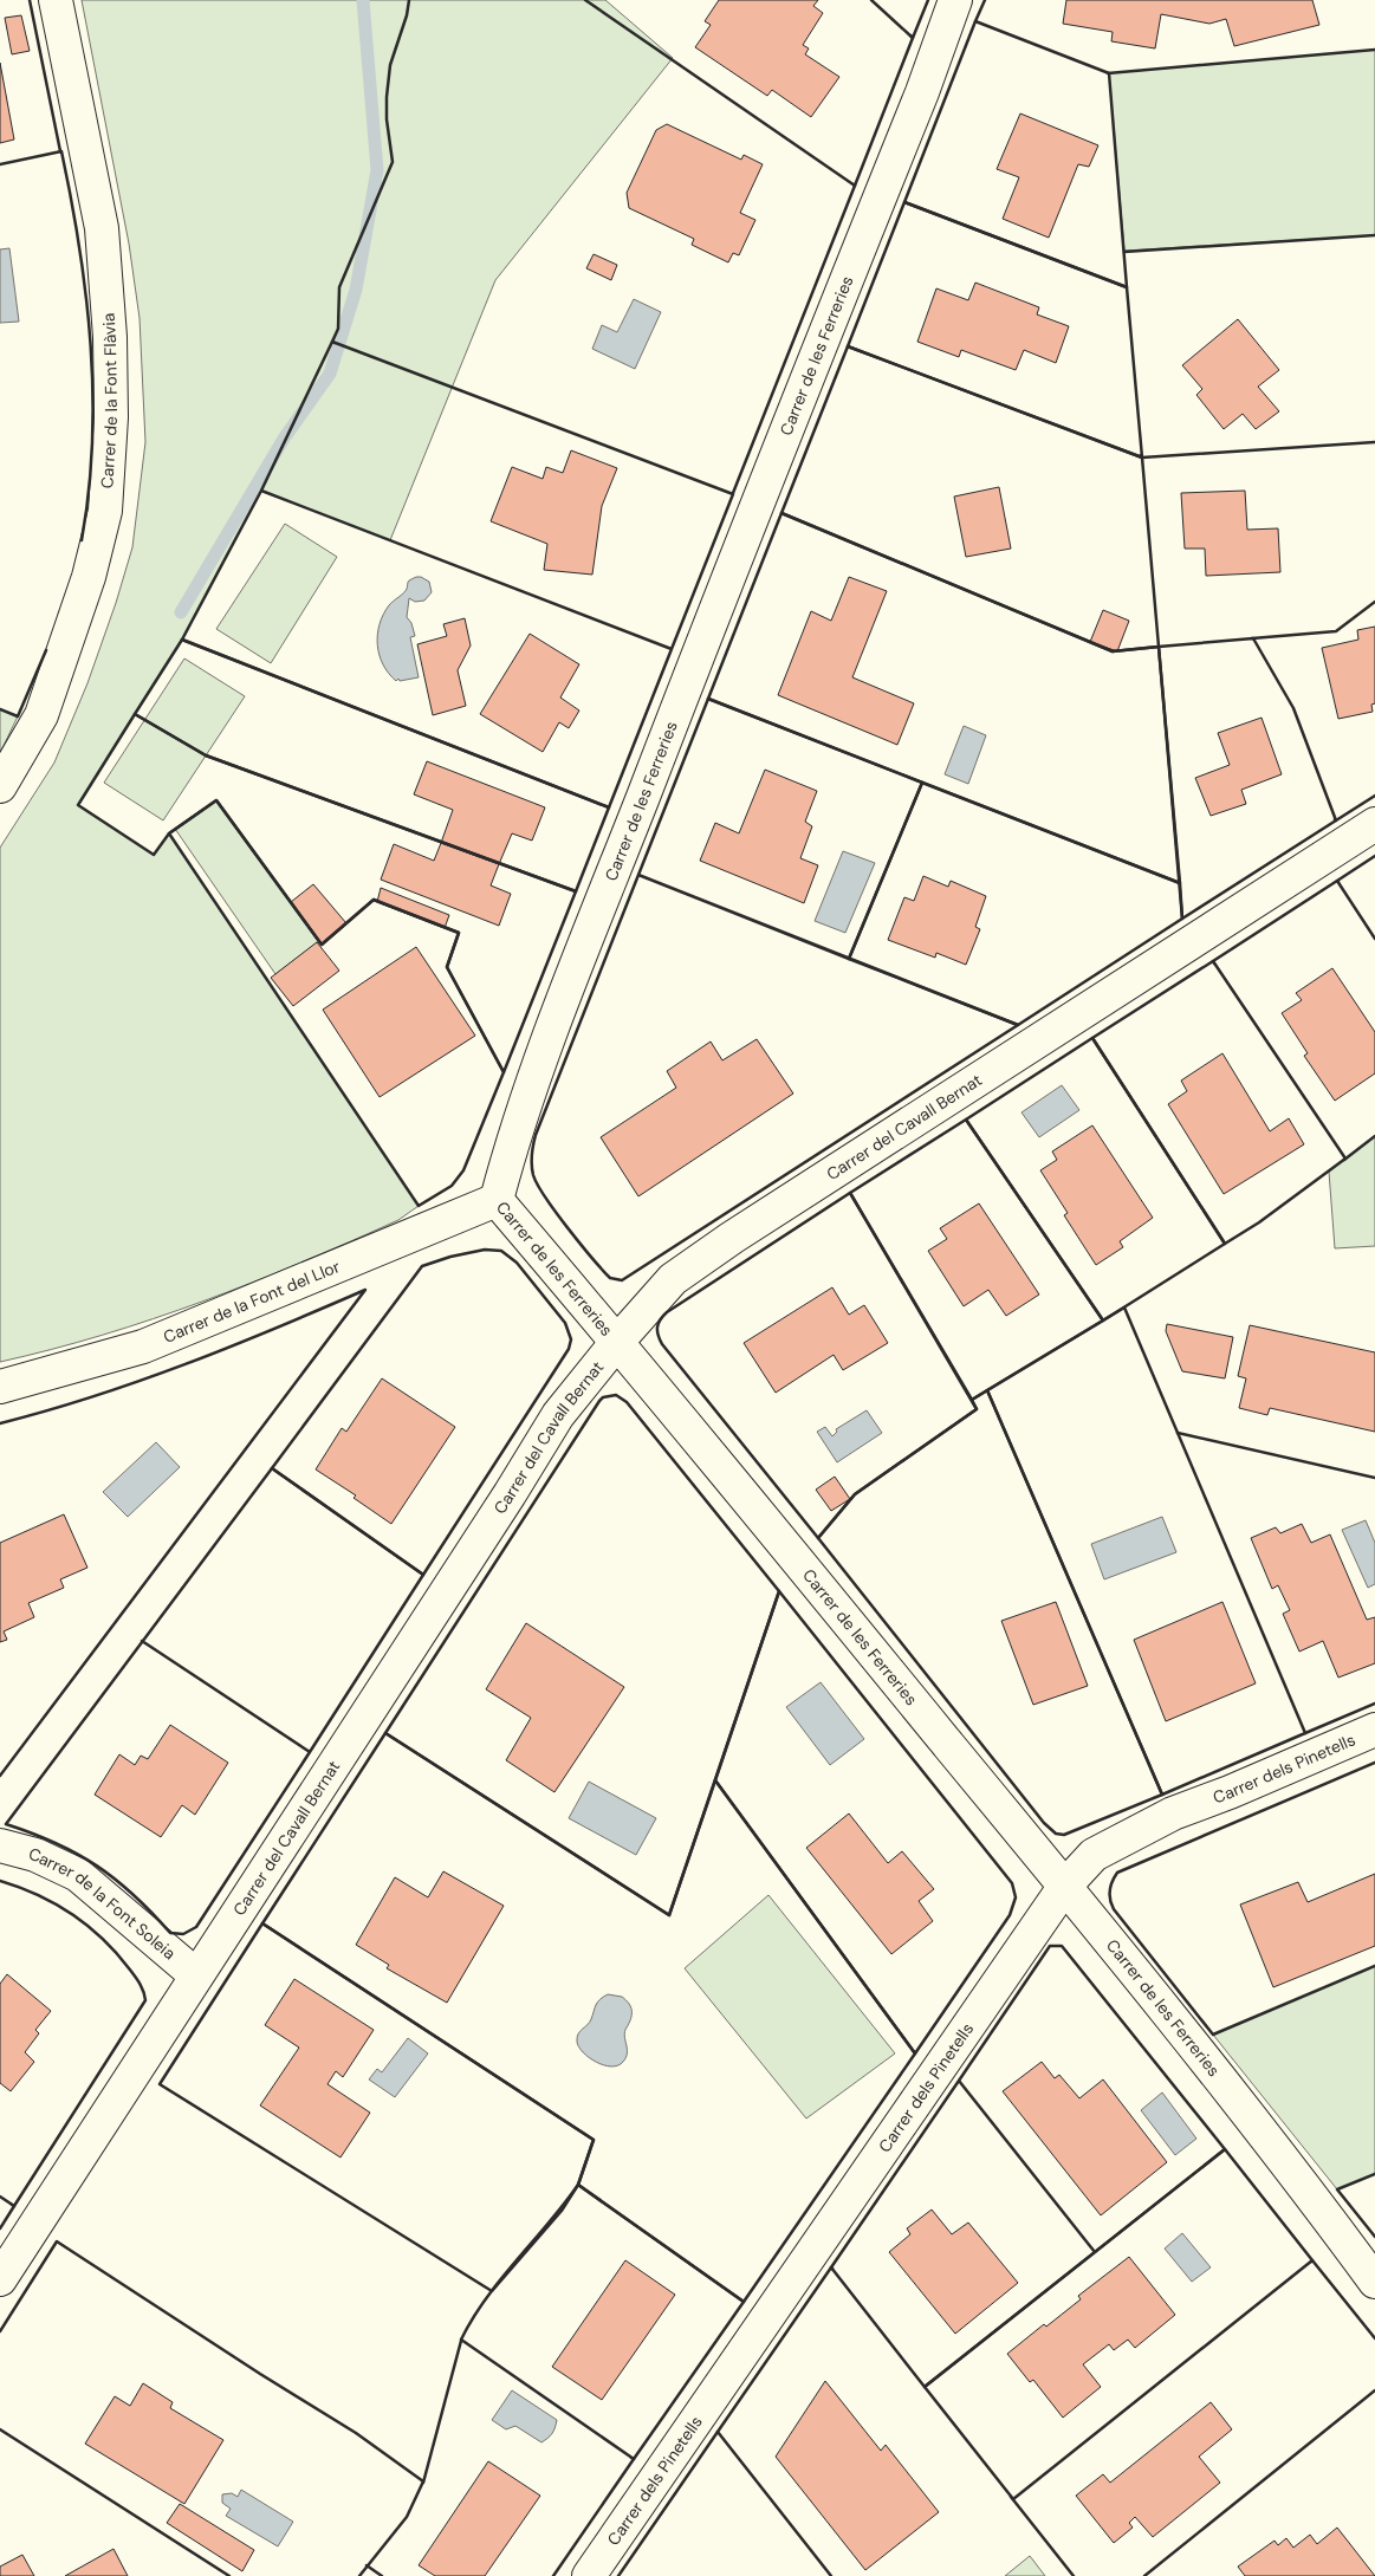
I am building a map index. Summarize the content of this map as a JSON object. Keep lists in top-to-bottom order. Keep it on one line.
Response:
{"streets":{"street":["Carrer de les Ferreries","Carrer de la Font Flàvia","Carrer del Cavall Bernat","Carrer de la Font del Llor","Carrer dels Pinetells","Carrer de la Font Soleia"]},"crossings":[["Carrer de les Ferreries","Carrer del Cavall Bernat"],["Carrer de les Ferreries","Carrer de la Font del Llor"],["Carrer de les Ferreries","Carrer dels Pinetells"],["Carrer del Cavall Bernat","Carrer de la Font Soleia"]]}
